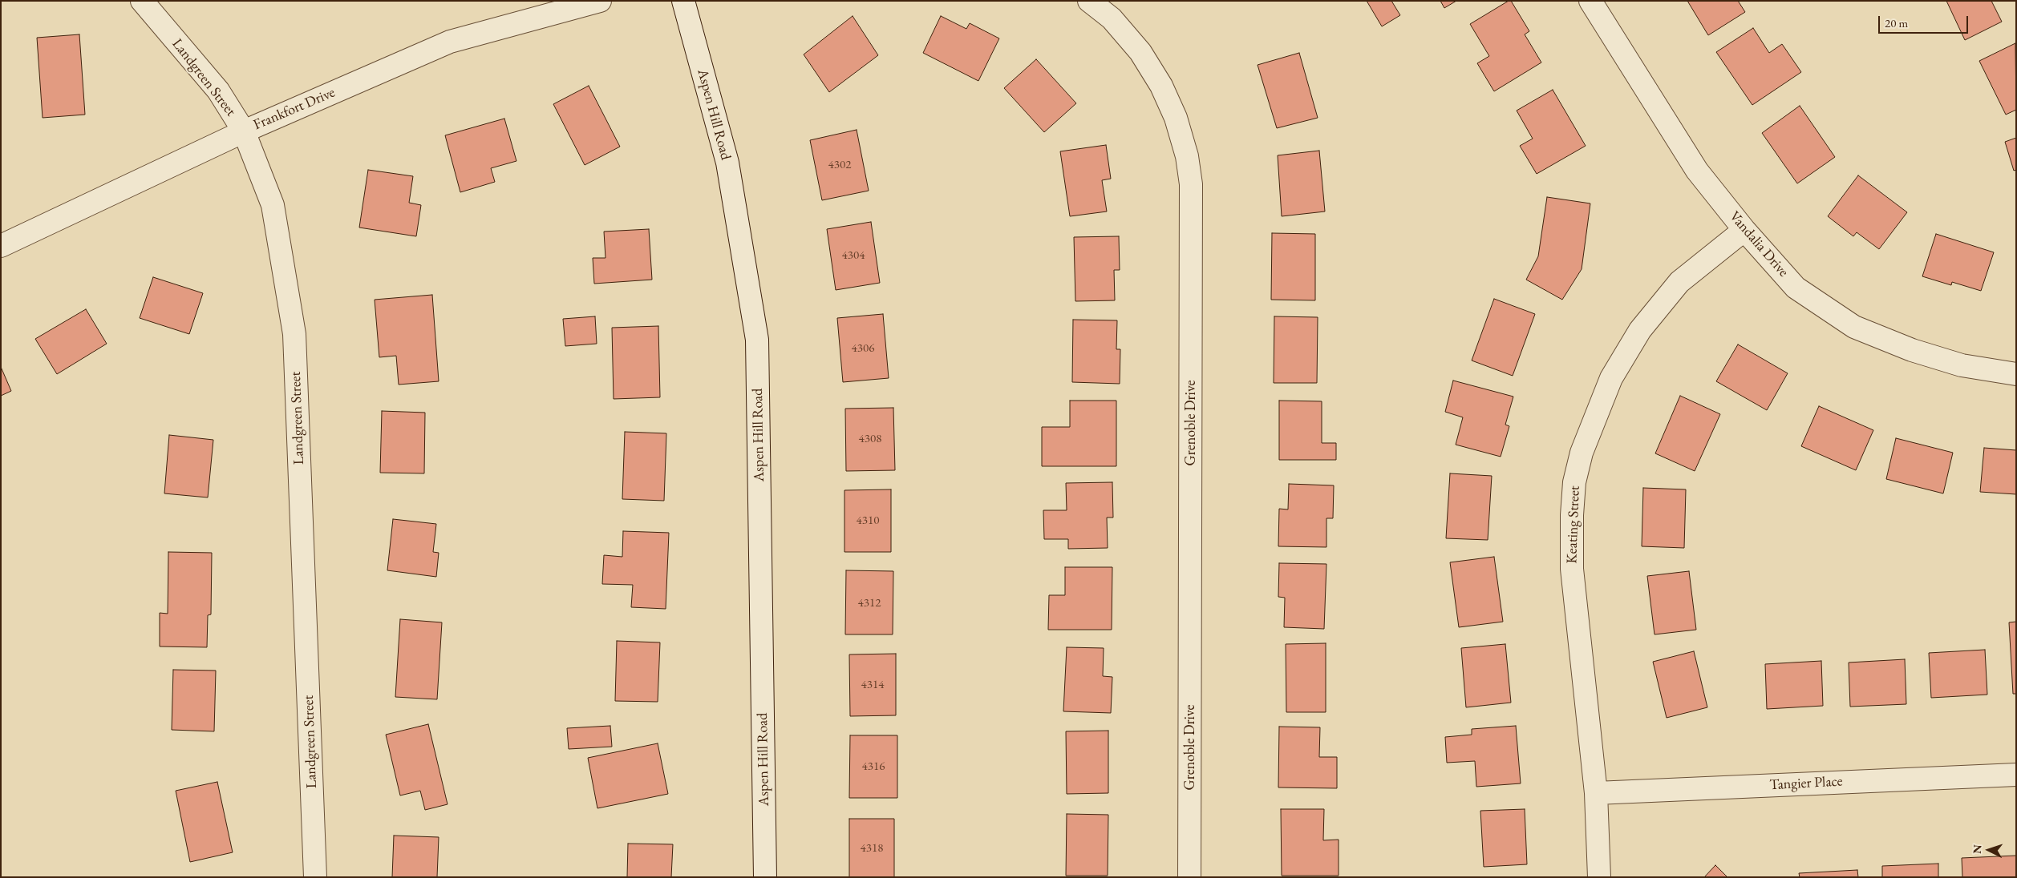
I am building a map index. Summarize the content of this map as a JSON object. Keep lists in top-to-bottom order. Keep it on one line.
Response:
{"streets":{"street":["Landgreen Street","Frankfort Drive","Aspen Hill Road","Vandalia Drive","Grenoble Drive","Keating Street","Tangier Place"]},"crossings":[["Landgreen Street","Frankfort Drive"],["Vandalia Drive","Keating Street"],["Keating Street","Tangier Place"]],"house_numbers":["4302","4304","4306","4308","4310","4312","4314","4316","4318"],"scale_bar":"20 m","north":"left"}
